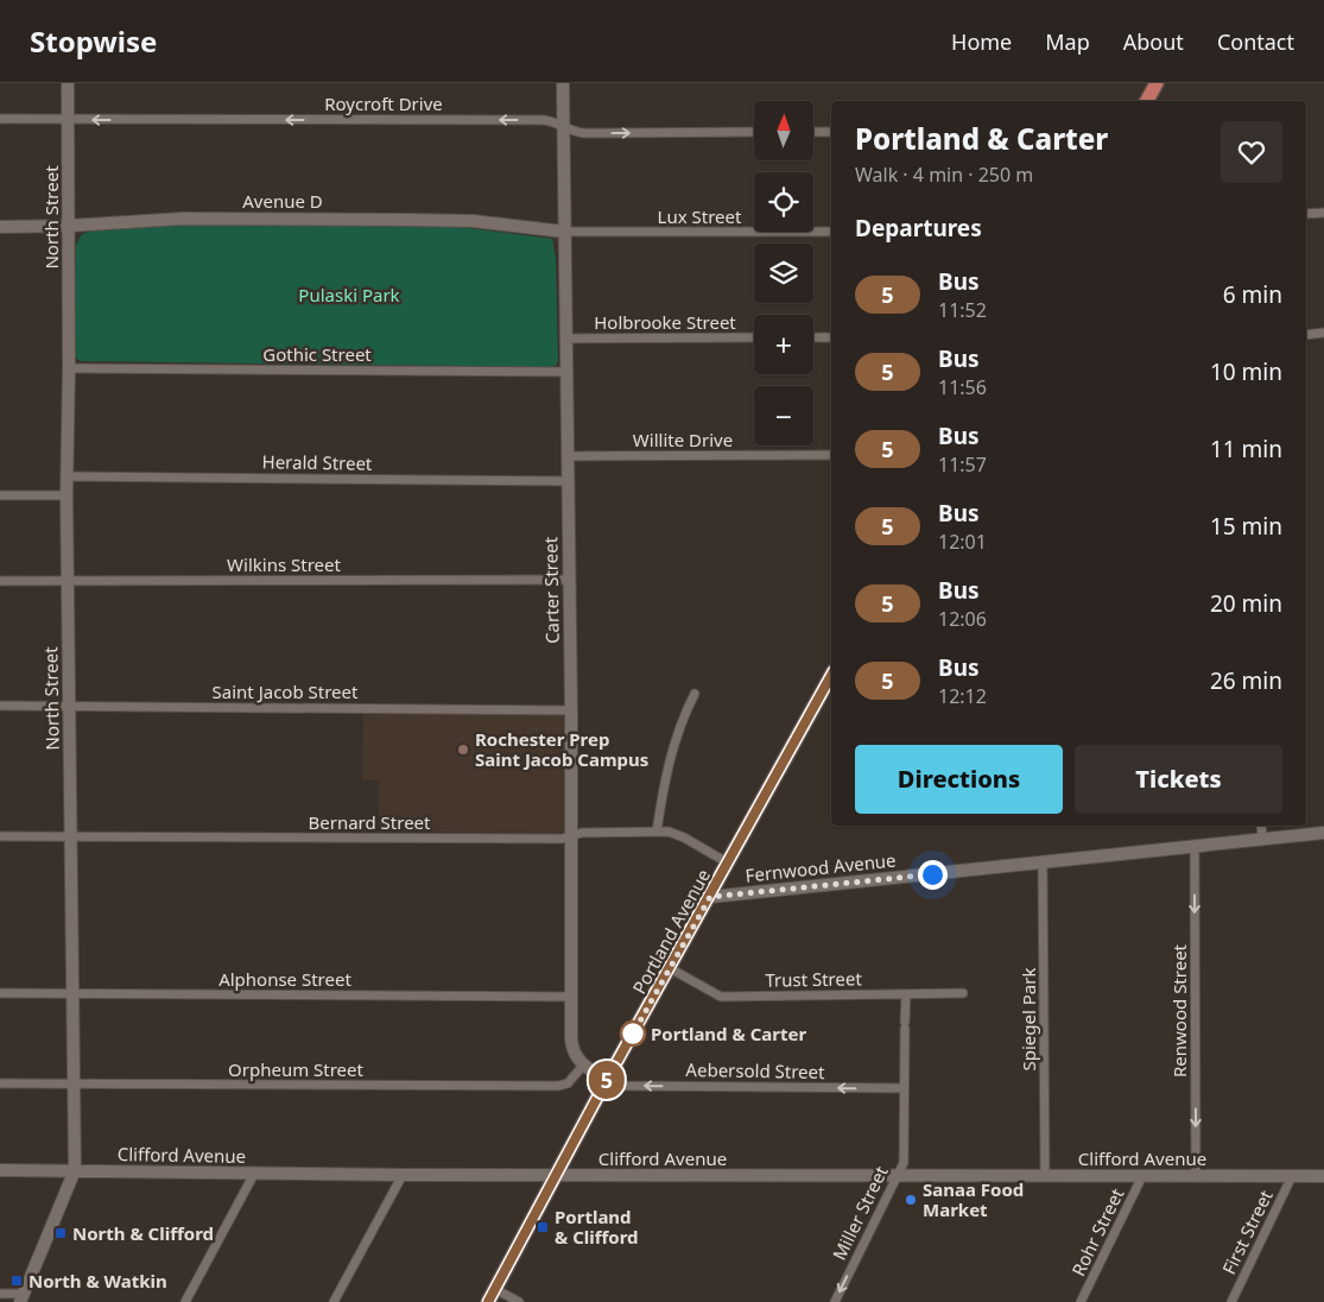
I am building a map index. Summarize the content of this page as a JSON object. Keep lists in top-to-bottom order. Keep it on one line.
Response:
{"streets":{"main road":["Portland Avenue"],"street":["Roycroft Drive","Avenue D","Lux Street","North Street","Holbrooke Street","Gothic Street","Willite Drive","Herald Street","Wilkins Street","Carter Street","Saint Jacob Street","Bernard Street","Fernwood Avenue","Alphonse Street","Trust Street","Renwood Street","Spiegel Park","Orpheum Street","Aebersold Street","Clifford Avenue","Miller Street","Rohr Street","First Street"]},"crossings":[["Roycroft Drive","North Street"],["Roycroft Drive","Carter Street"],["Avenue D","Lux Street"],["Avenue D","North Street"],["Avenue D","Carter Street"],["Lux Street","Carter Street"],["North Street","Gothic Street"],["North Street","Herald Street"],["North Street","Wilkins Street"],["North Street","Saint Jacob Street"],["North Street","Bernard Street"],["North Street","Alphonse Street"],["North Street","Orpheum Street"],["North Street","Clifford Avenue"],["Holbrooke Street","Carter Street"],["Gothic Street","Carter Street"],["Willite Drive","Carter Street"],["Herald Street","Carter Street"],["Wilkins Street","Carter Street"],["Carter Street","Saint Jacob Street"],["Carter Street","Bernard Street"],["Carter Street","Alphonse Street"],["Carter Street","Orpheum Street"],["Bernard Street","Portland Avenue"],["Fernwood Avenue","Portland Avenue"],["Fernwood Avenue","Renwood Street"],["Fernwood Avenue","Spiegel Park"],["Portland Avenue","Trust Street"],["Portland Avenue","Aebersold Street"],["Portland Avenue","Clifford Avenue"],["Trust Street","Miller Street"],["Renwood Street","Clifford Avenue"],["Spiegel Park","Clifford Avenue"],["Aebersold Street","Miller Street"],["Clifford Avenue","Miller Street"],["Clifford Avenue","Rohr Street"],["Clifford Avenue","First Street"]],"one_way":["Renwood Street","Aebersold Street","Miller Street"],"parks":["Pulaski Park"],"places":{"other":["Rochester Prep Saint Jacob Campus","Portland & Carter","Sanaa Food Market"],"transit":["Portland & Clifford","North & Clifford","North & Watkin"]},"lines":["bus line 5"],"north":"top","page":{"header":"Stopwise","nav":["Home","Map","About","Contact"],"on_map":"5","map_buttons":["+","−"],"heading":[["Portland & Carter","Walk · 4 min · 250 m"],"Departures"],"list":[{"mark":"5","name":"Bus","note":"11:52","value":"6 min"},{"mark":"5","name":"Bus","note":"11:56","value":"10 min"},{"mark":"5","name":"Bus","note":"11:57","value":"11 min"},{"mark":"5","name":"Bus","note":"12:01","value":"15 min"},{"mark":"5","name":"Bus","note":"12:06","value":"20 min"},{"mark":"5","name":"Bus","note":"12:12","value":"26 min"}],"buttons":["Directions","Tickets"]}}
